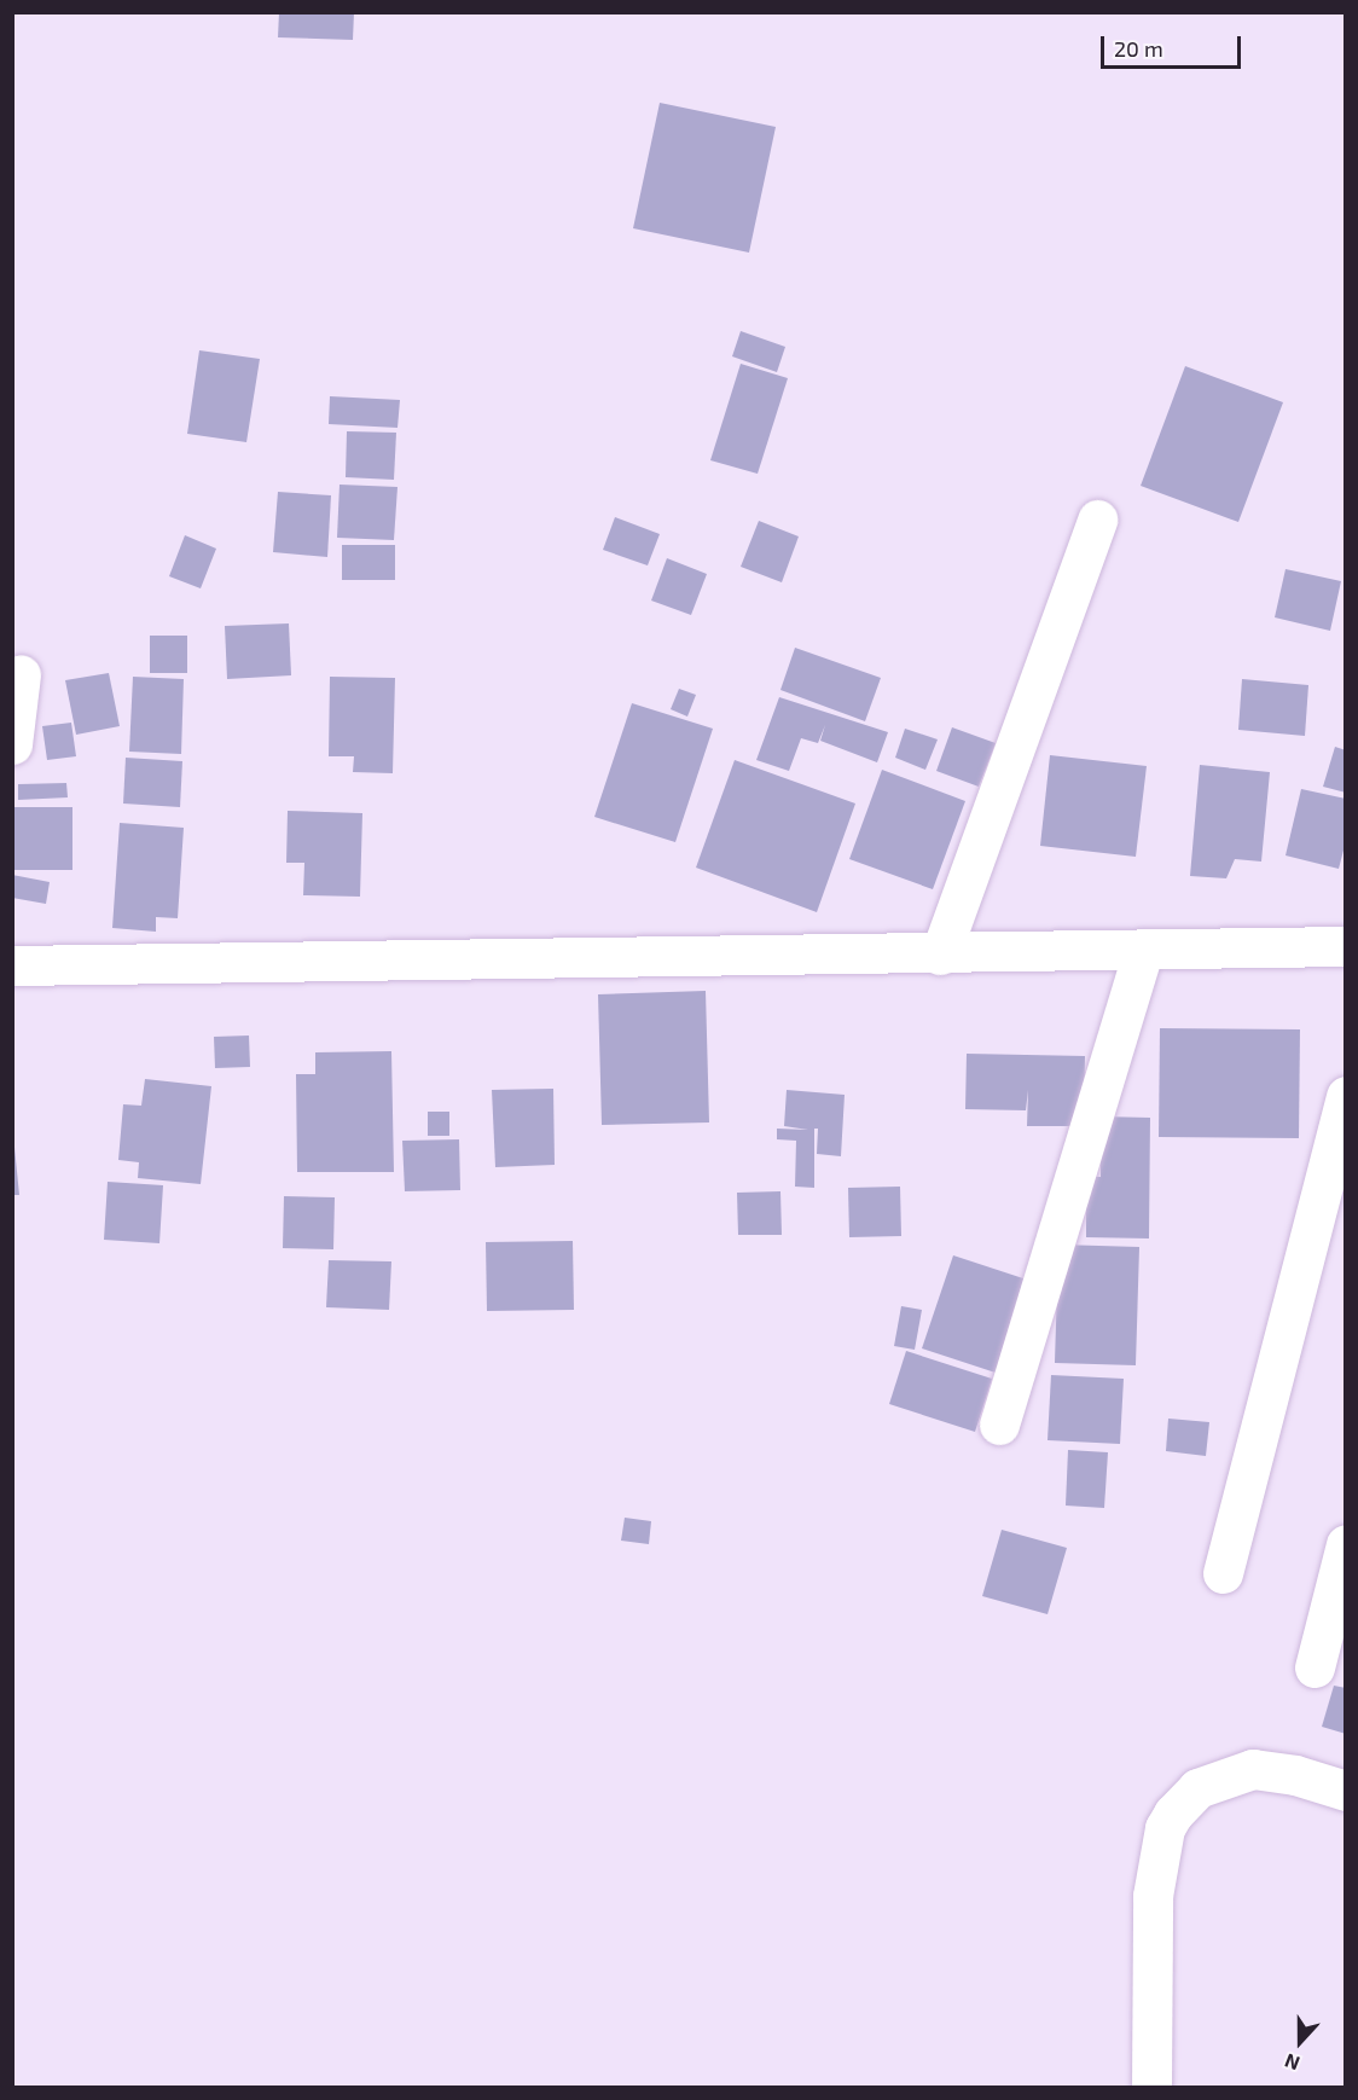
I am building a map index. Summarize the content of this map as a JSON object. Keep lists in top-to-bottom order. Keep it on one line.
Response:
{"scale_bar":"20 m","north":"bottom"}
